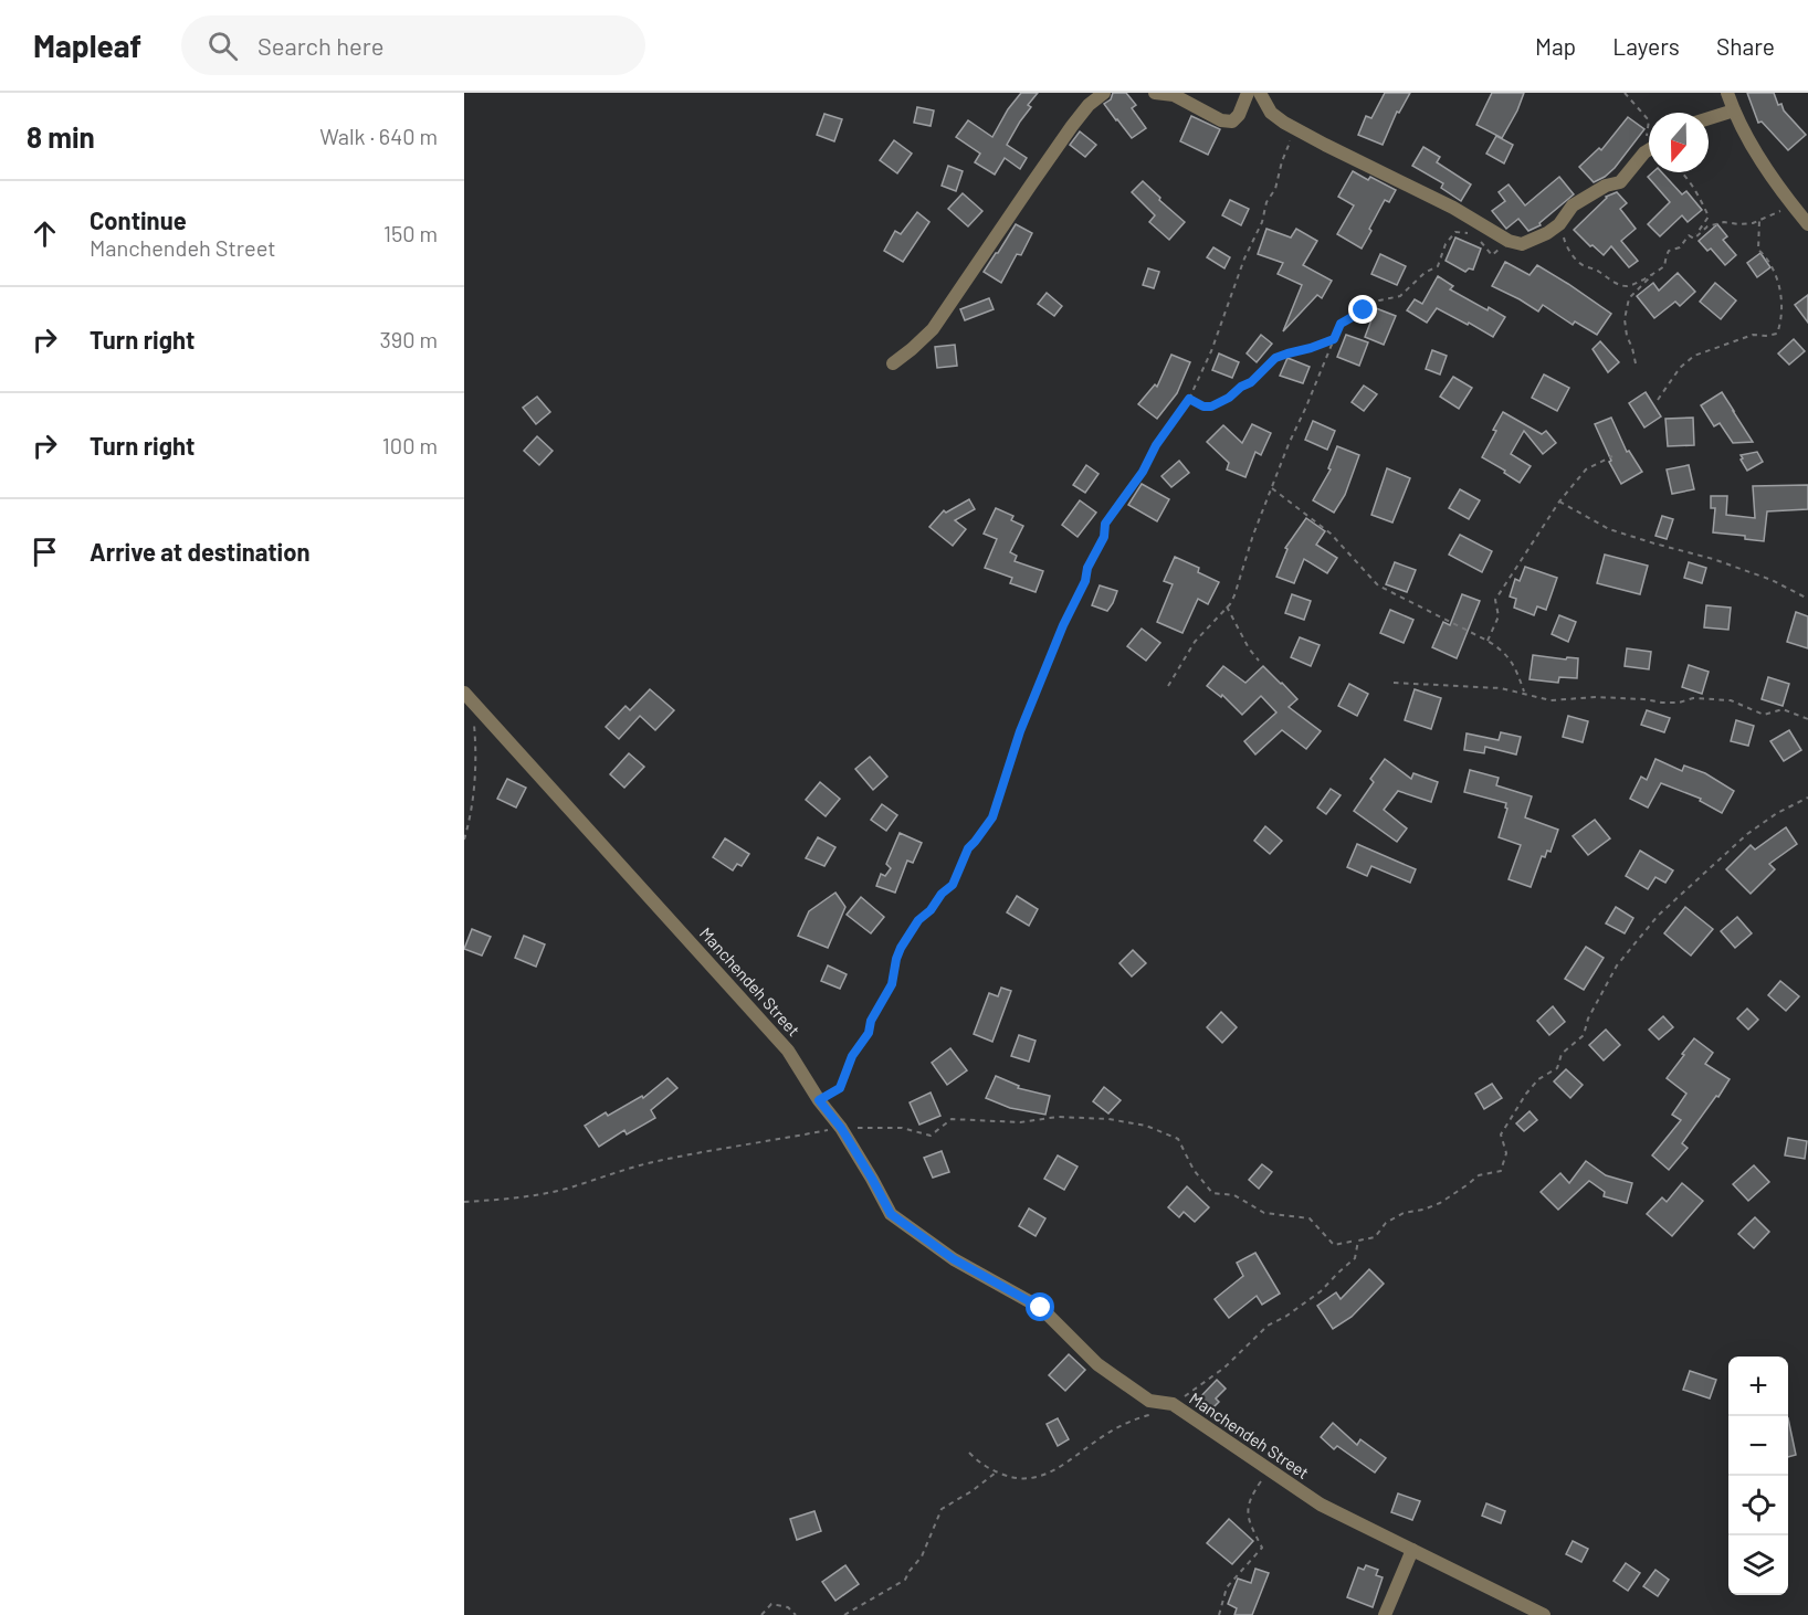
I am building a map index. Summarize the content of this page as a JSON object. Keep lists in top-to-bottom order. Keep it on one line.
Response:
{"streets":{"street":["Manchendeh Street"]},"north":"bottom","page":{"header":"Mapleaf","search":"Search here","nav":["Map","Layers","Share"],"heading":["8 min","Walk · 640 m"],"list":[["Continue","Manchendeh Street","150 m"],["Turn right","390 m"],["Turn right","100 m"],"Arrive at destination"],"map_buttons":["+","−"]}}
